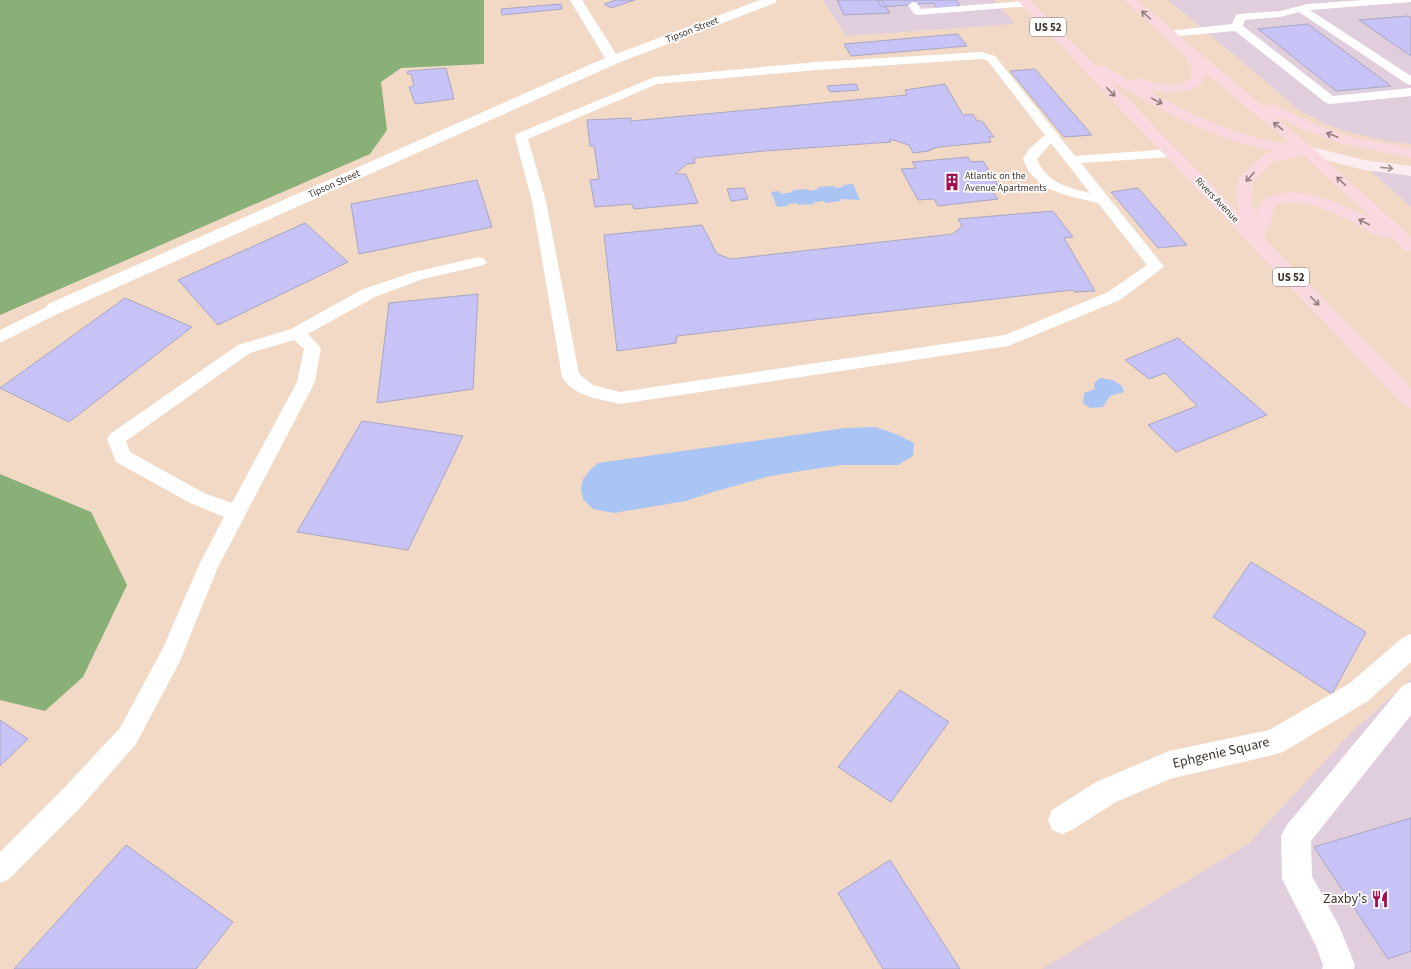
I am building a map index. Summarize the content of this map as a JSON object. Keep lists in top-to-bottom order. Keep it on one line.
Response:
{"streets":{"main road":["US 52","Rivers Avenue"],"street":["Tipson Street","Ephgenie Square"]},"places":{"building":["Atlantic on the Avenue Apartments"],"restaurant":["Zaxby's"]}}
